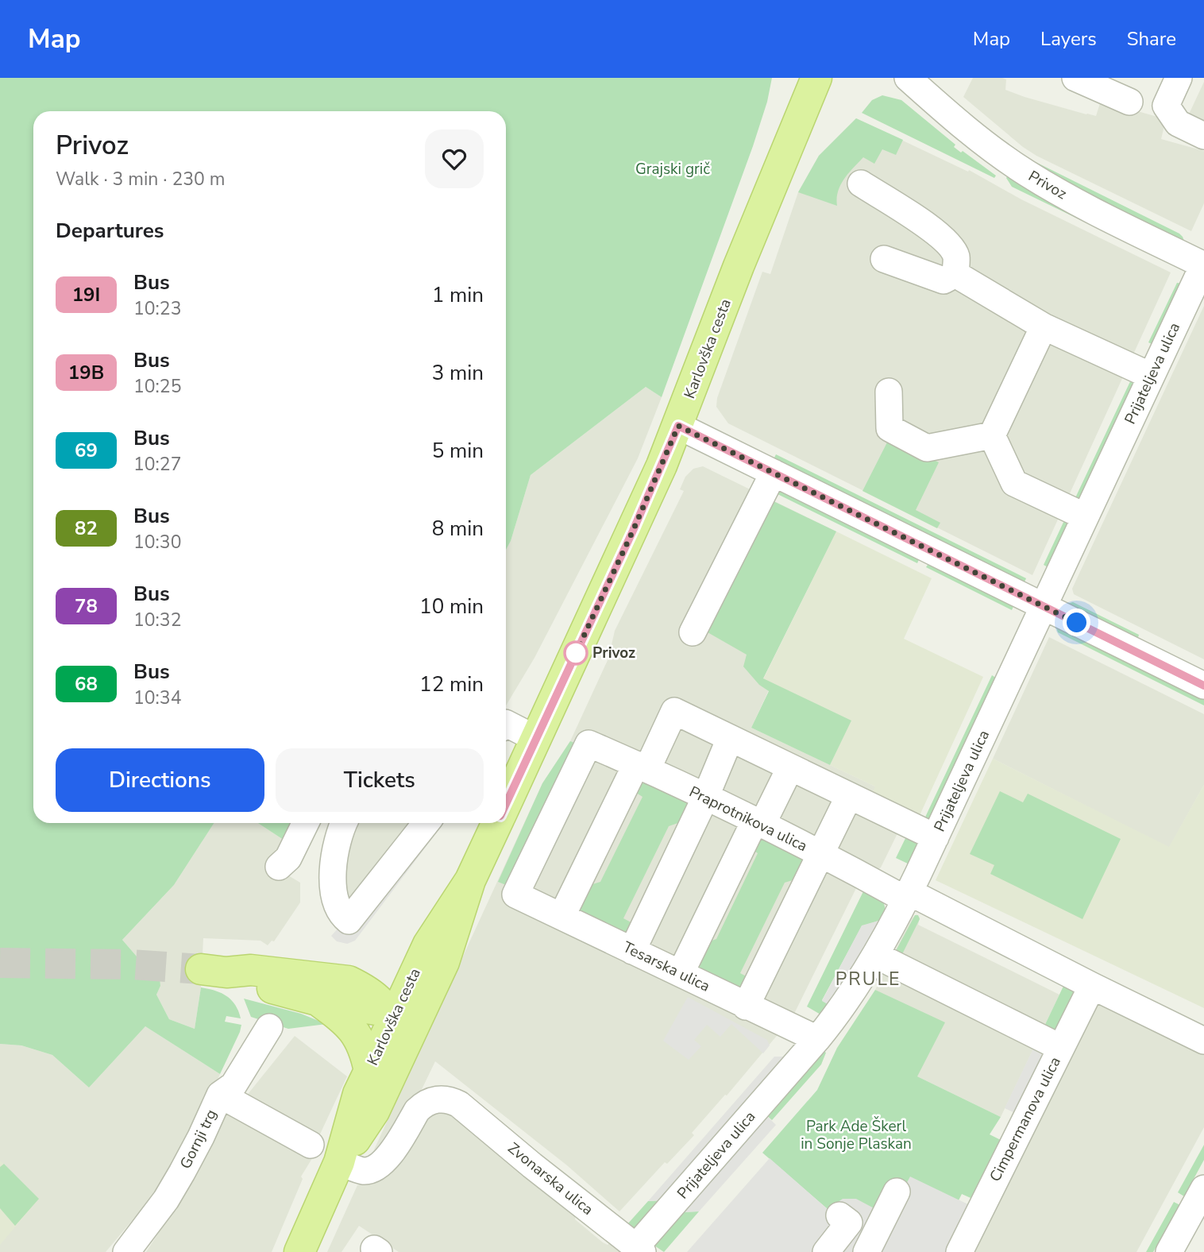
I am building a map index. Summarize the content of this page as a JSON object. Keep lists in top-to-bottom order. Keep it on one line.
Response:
{"streets":{"main road":["Karlovška cesta"],"street":["Privoz","Prijateljeva ulica","Praprotnikova ulica","Tesarska ulica","Cimpermanova ulica","Gornji trg","Zvonarska ulica"]},"crossings":[["Privoz","Prijateljeva ulica"],["Karlovška cesta","Zvonarska ulica"],["Prijateljeva ulica","Praprotnikova ulica"],["Prijateljeva ulica","Tesarska ulica"],["Prijateljeva ulica","Zvonarska ulica"],["Praprotnikova ulica","Tesarska ulica"],["Praprotnikova ulica","Cimpermanova ulica"]],"districts":["PRULE"],"parks":["Grajski grič","Park Ade Škerl in Sonje Plaskan"],"places":["Privoz"],"lines":["bus line 19I"],"page":{"header":"Map","nav":["Map","Layers","Share"],"heading":[["Privoz","Walk · 3 min · 230 m"],"Departures"],"list":[{"mark":"19I","name":"Bus","note":"10:23","value":"1 min"},{"mark":"19B","name":"Bus","note":"10:25","value":"3 min"},{"mark":"69","name":"Bus","note":"10:27","value":"5 min"},{"mark":"82","name":"Bus","note":"10:30","value":"8 min"},{"mark":"78","name":"Bus","note":"10:32","value":"10 min"},{"mark":"68","name":"Bus","note":"10:34","value":"12 min"}],"buttons":["Directions","Tickets"]}}
